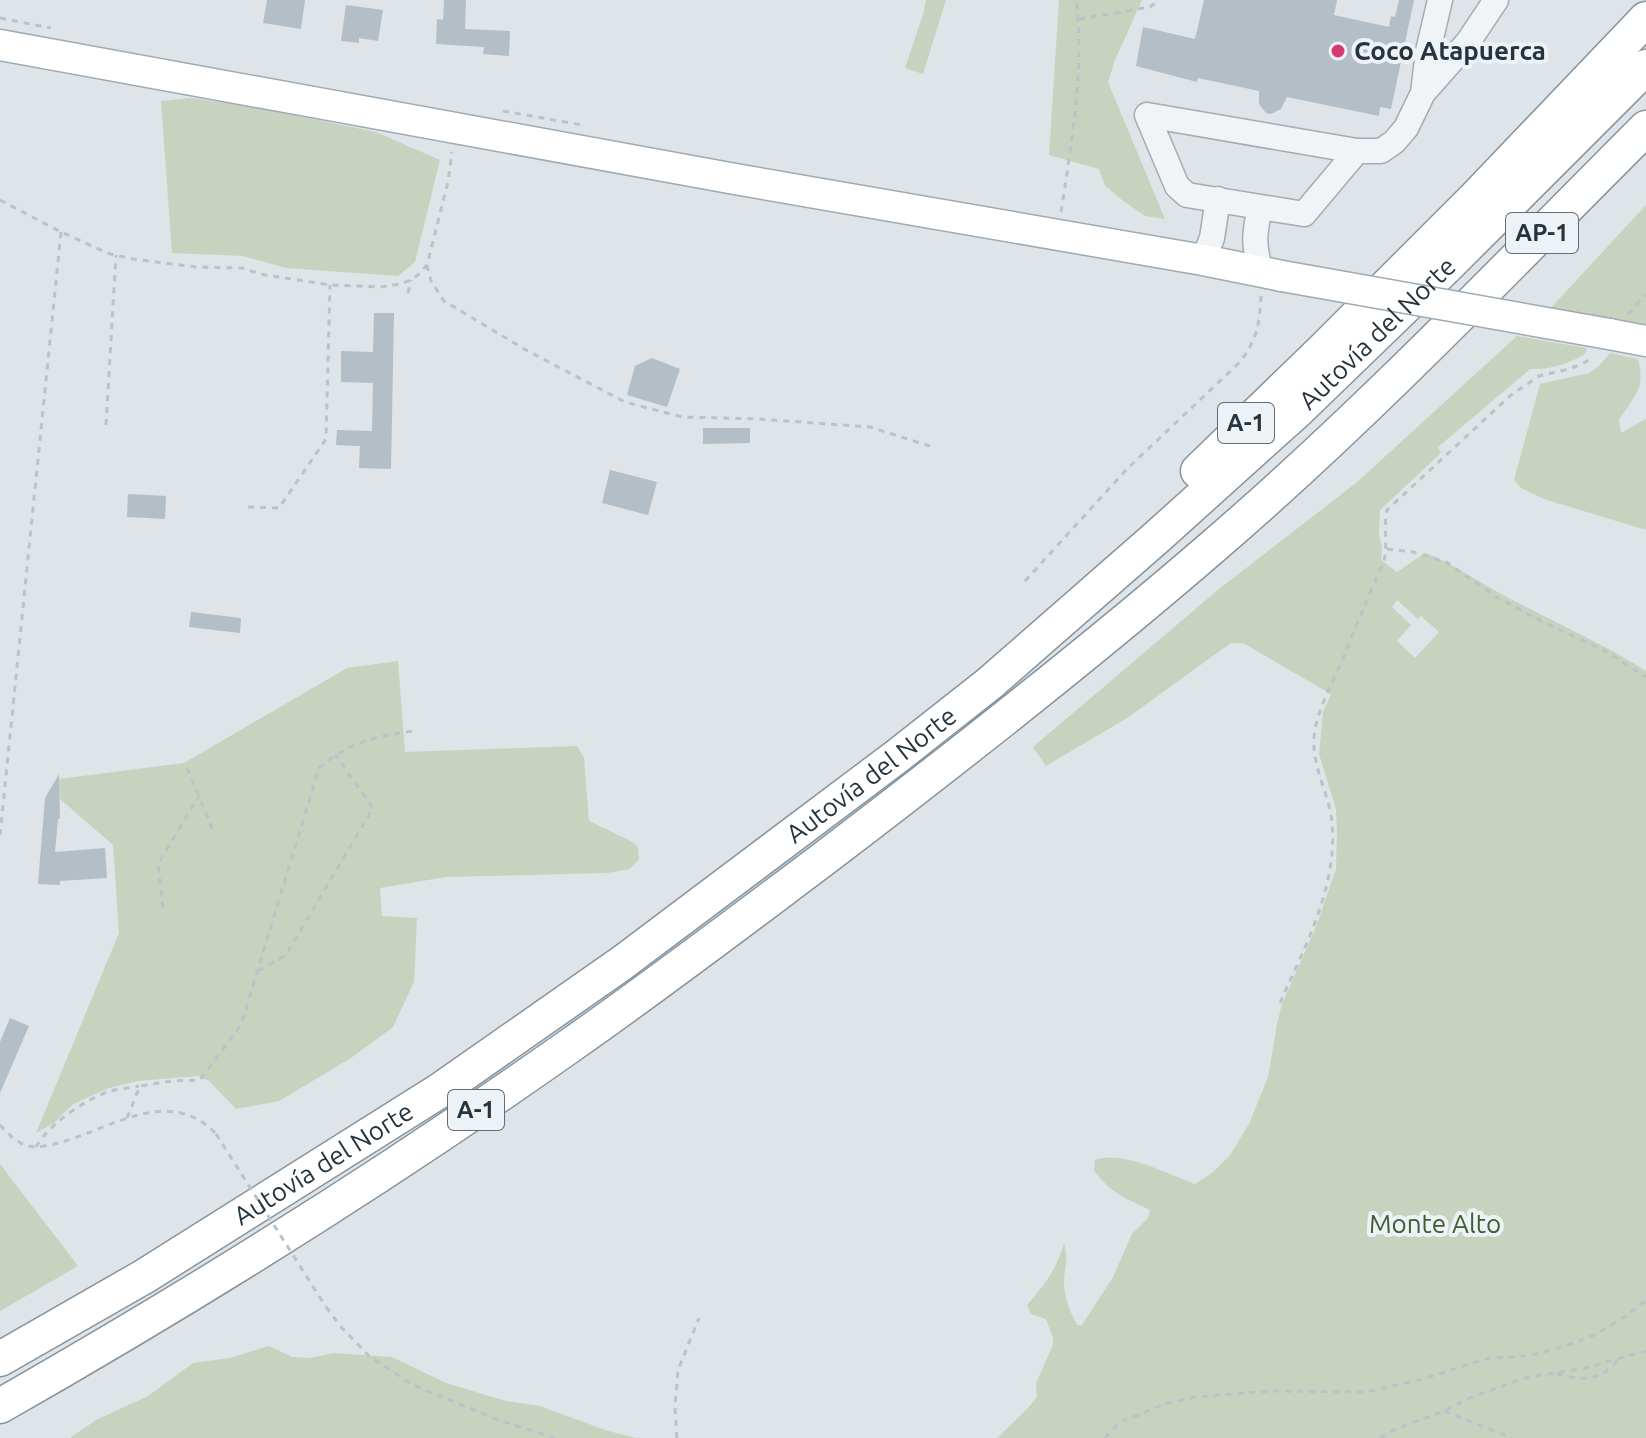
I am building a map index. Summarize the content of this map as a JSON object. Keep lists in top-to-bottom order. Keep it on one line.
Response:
{"streets":{"highway":["AP-1","Autovía del Norte","A-1"]},"crossings":[["Autovía del Norte","A-1"]],"parks":["Monte Alto"],"places":["Coco Atapuerca"]}
